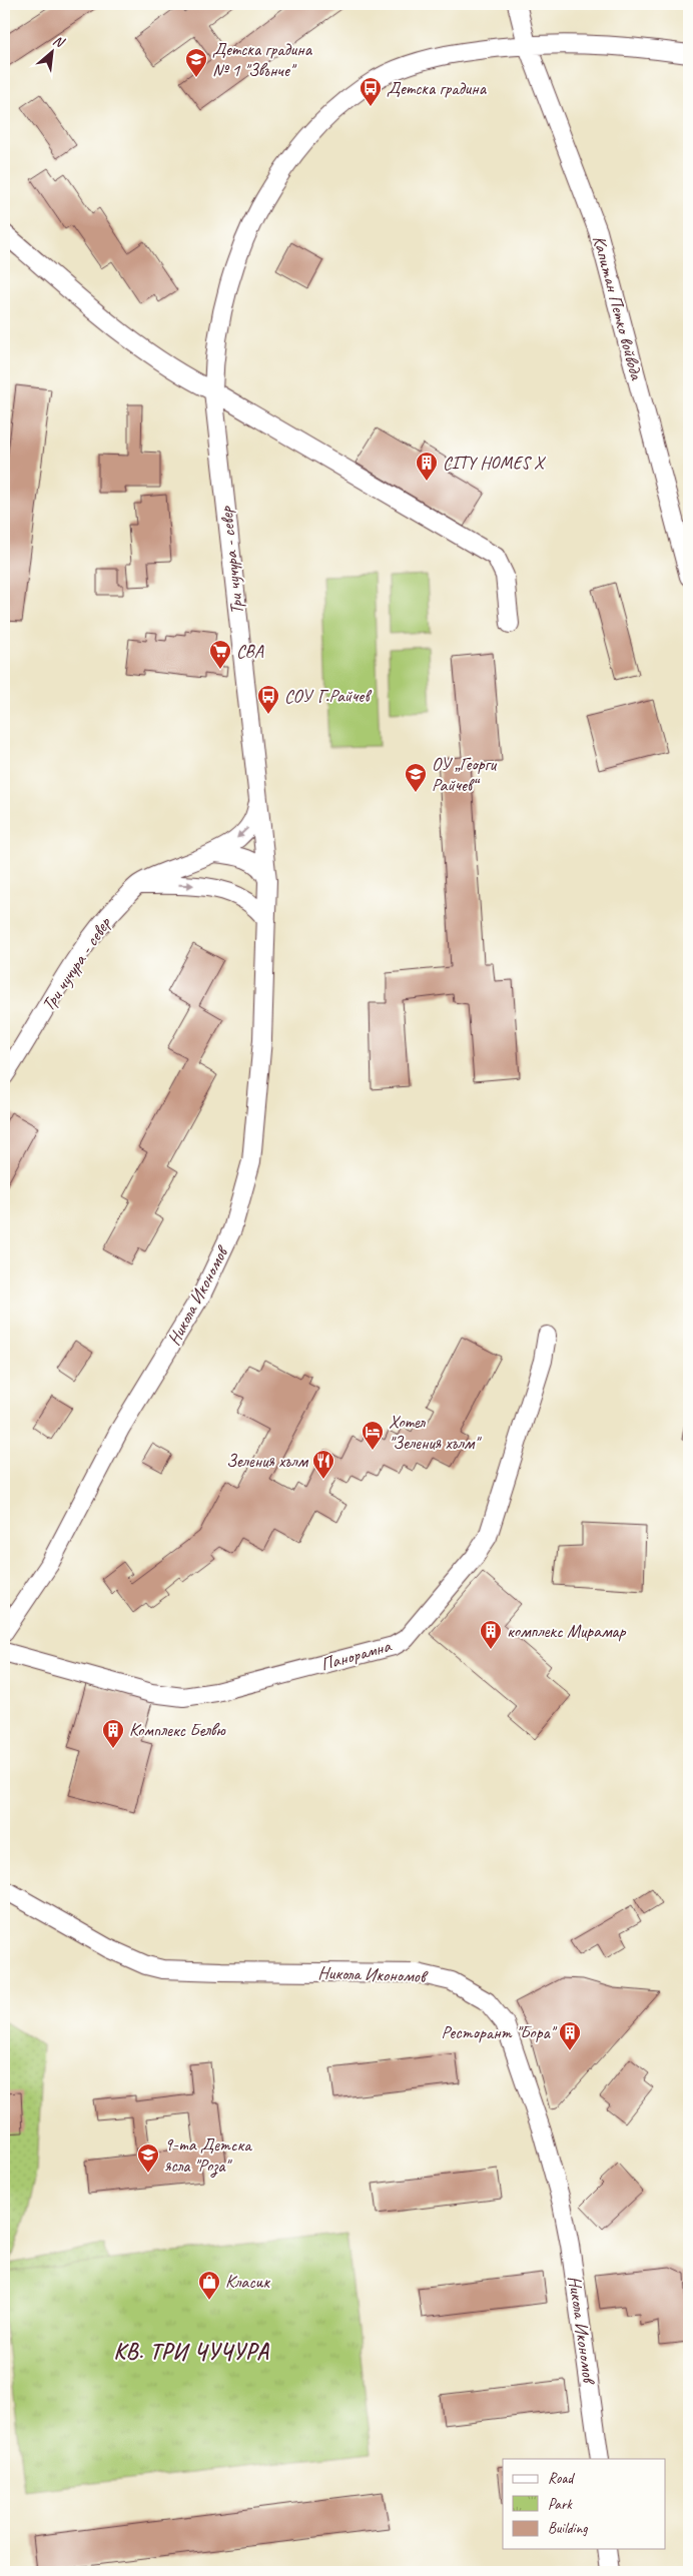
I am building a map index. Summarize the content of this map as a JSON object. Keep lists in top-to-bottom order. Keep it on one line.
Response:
{"streets":{"street":["Капитан Петко войвода","Три чучура - север","Никола Икономов","Панорамна"]},"crossings":[["Капитан Петко войвода","Три чучура - север"],["Три чучура - север","Никола Икономов"]],"districts":["КВ. ТРИ ЧУЧУРА"],"places":{"school or university":["Детска градина № 1 \"Звънче\"","ОУ „Георги Райчев“","9-та Детска ясла \"Роза\""],"bus stop":["Детска градина","СОУ Г.Райчев"],"building":["CITY HOMES X","комплекс Мирамар","Комплекс Белвю","Ресторант \"Бора\""],"supermarket":["CBA"],"hotel":["Хотел \"Зеления хълм\""],"restaurant":["Зеления хълм"],"shop":["Класик"]},"legend":["Road","Park","Building"],"north":"top right"}
